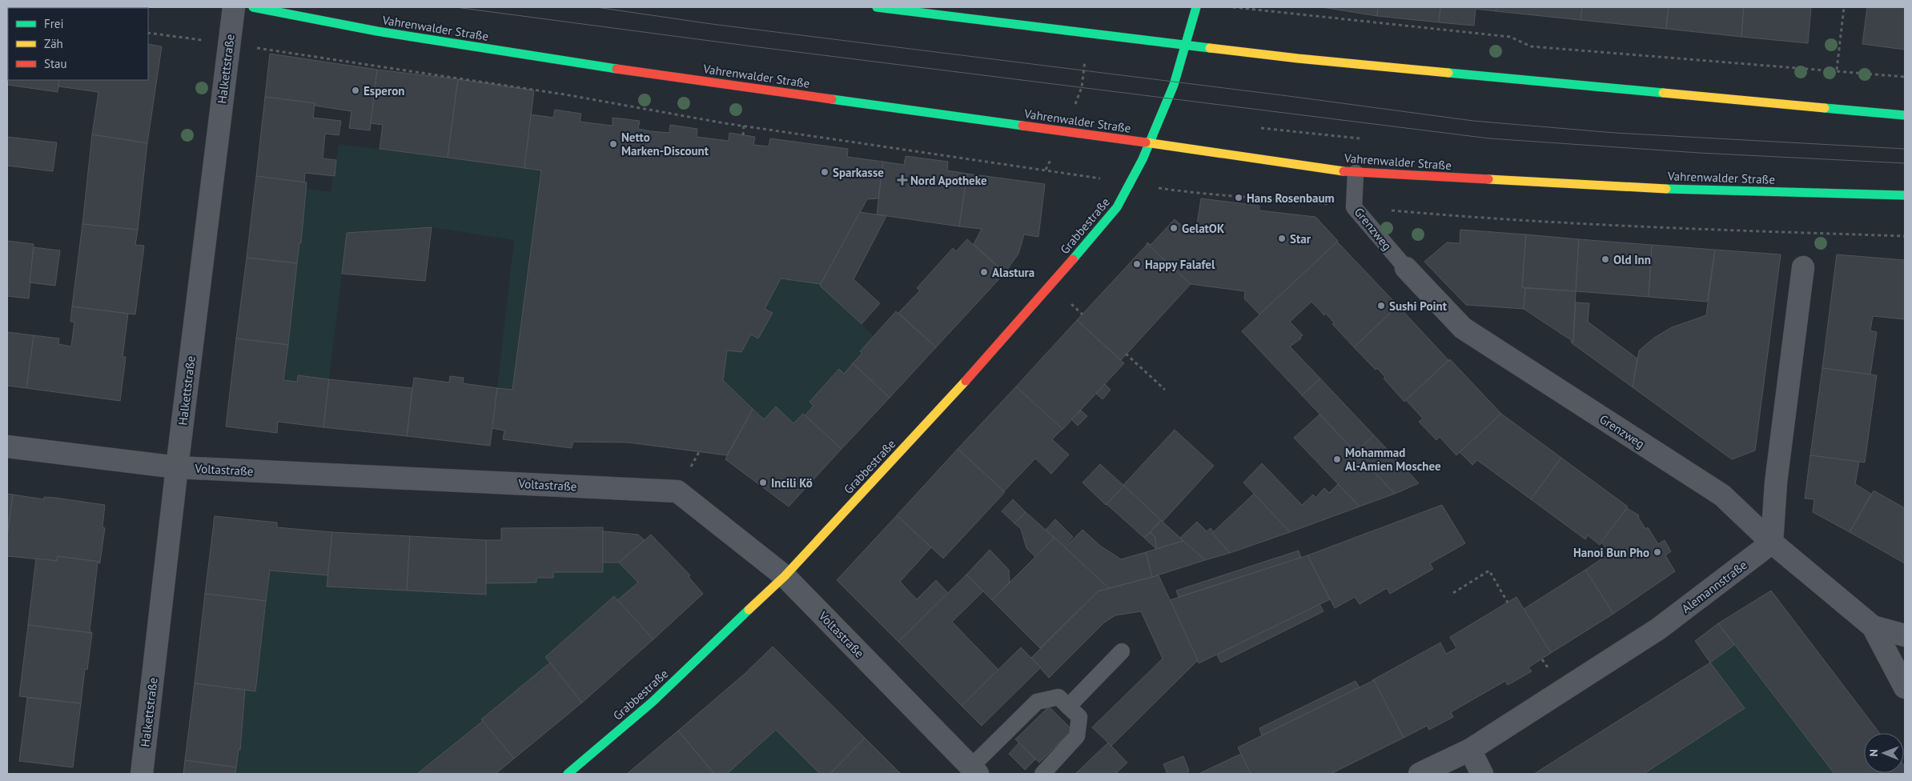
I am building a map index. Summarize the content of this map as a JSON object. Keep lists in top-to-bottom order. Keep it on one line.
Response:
{"streets":{"main road":["Vahrenwalder Straße","Grabbestraße"],"street":["Halkettstraße","Grenzweg","Voltastraße","Alemannstraße"]},"crossings":[["Vahrenwalder Straße","Grabbestraße"],["Vahrenwalder Straße","Grenzweg"],["Halkettstraße","Voltastraße"],["Grabbestraße","Voltastraße"],["Grenzweg","Alemannstraße"]],"places":{"other":["Esperon","Netto Marken-Discount","Sparkasse","Hans Rosenbaum","GelatOK","Star","Old Inn","Happy Falafel","Alastura","Sushi Point","Mohammad Al-Amien Moschee","Incili Kö","Hanoi Bun Pho"],"health":["Nord Apotheke"]},"legend":["Frei","Zäh","Stau"],"north":"left"}
